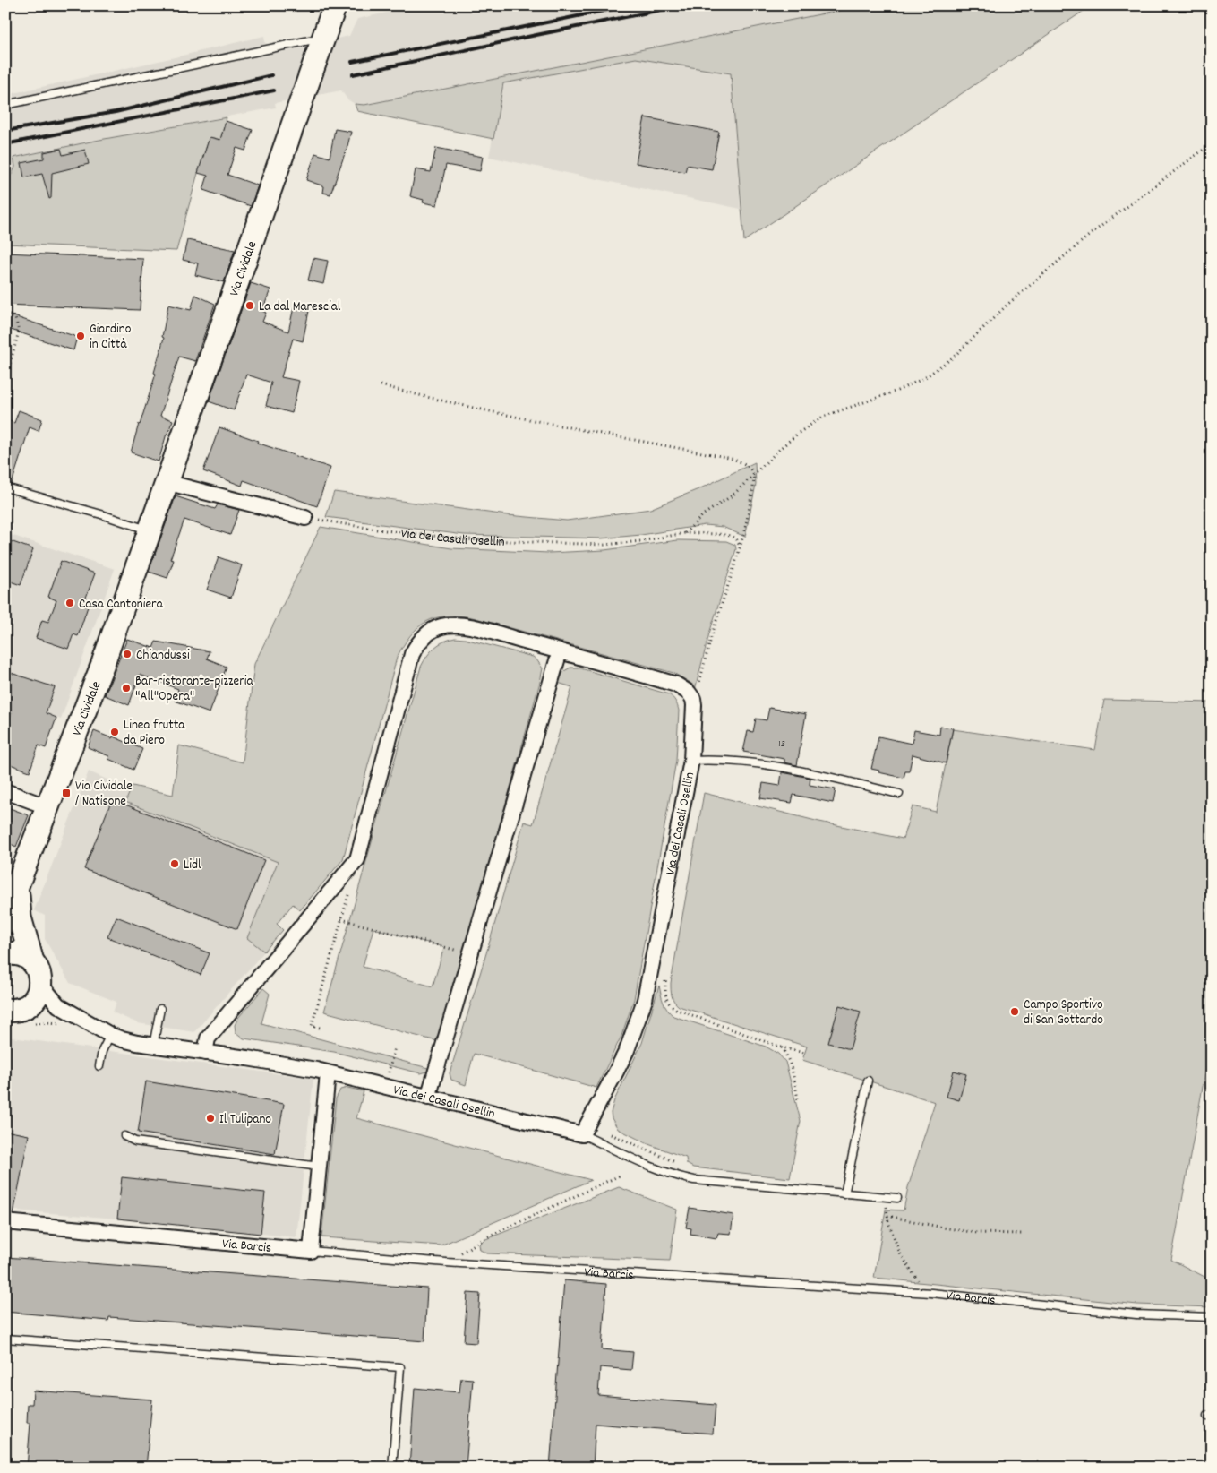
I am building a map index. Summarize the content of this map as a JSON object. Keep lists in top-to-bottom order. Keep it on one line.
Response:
{"streets":{"main road":["Via Cividale"],"street":["Via dei Casali Osellin","Via Barcis"]},"crossings":[["Via Cividale","Via dei Casali Osellin"]],"places":{"other":["La dal Marescial","Giardino in Città","Casa Cantoniera","Chiandussi","Bar-ristorante-pizzeria \"All\"Opera\"","Linea frutta da Piero","Lidl","Campo Sportivo di San Gottardo","Il Tulipano"],"transit":["Via Cividale / Natisone"]},"house_numbers":["13"]}
